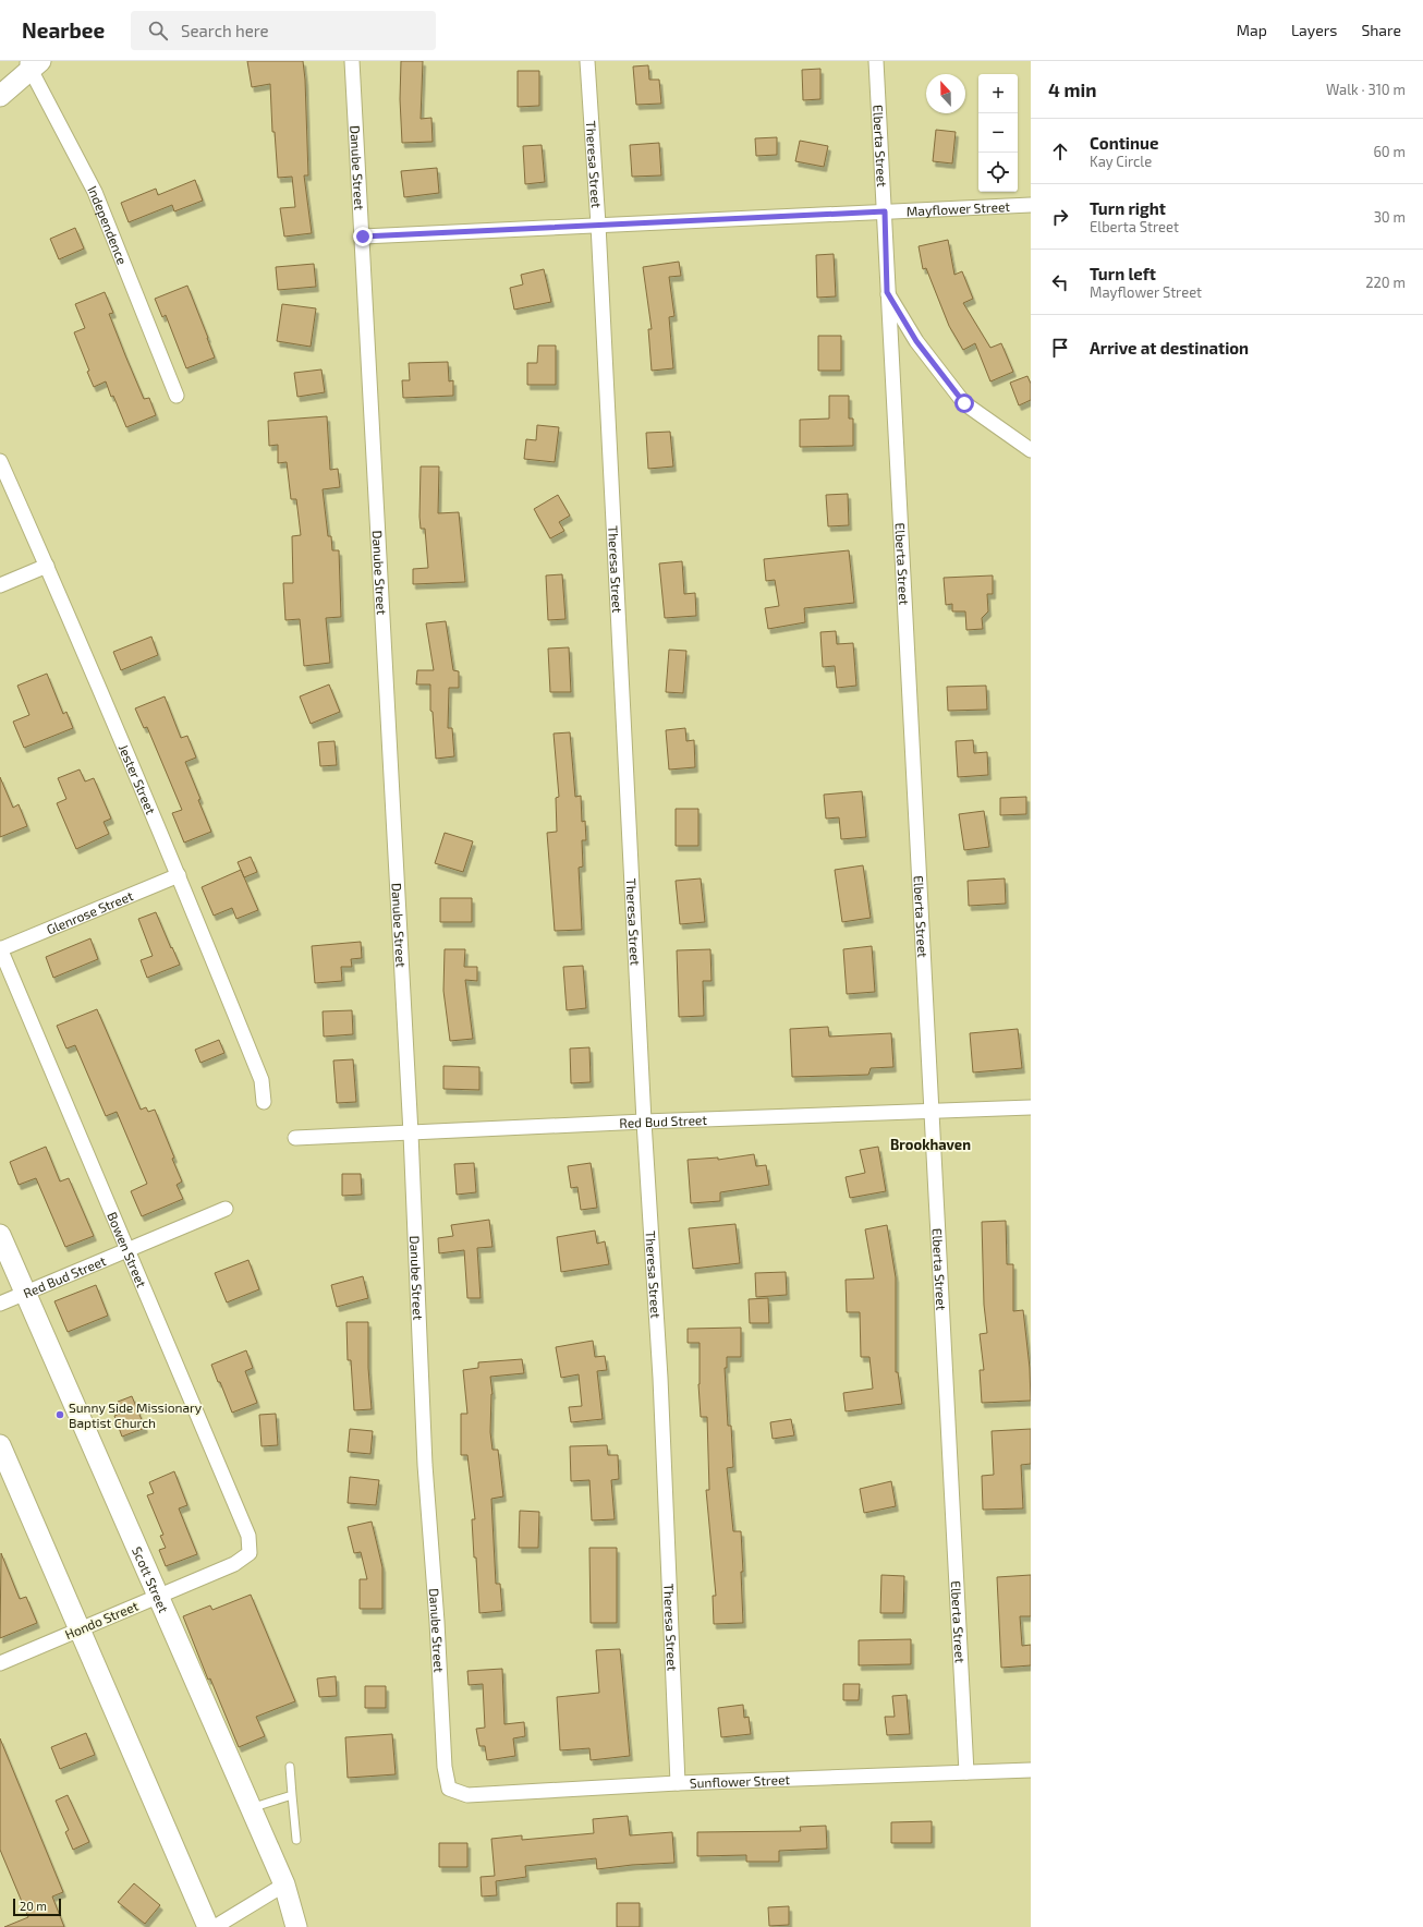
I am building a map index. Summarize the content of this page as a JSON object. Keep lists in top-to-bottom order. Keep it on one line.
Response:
{"streets":{"main road":["Scott Street"],"street":["Elberta Street","Theresa Street","Danube Street","Mayflower Street","Independence","Jester Street","Glenrose Street","Red Bud Street","Bowen Street","Hondo Street","Sunflower Street"]},"crossings":[["Elberta Street","Mayflower Street"],["Elberta Street","Red Bud Street"],["Elberta Street","Sunflower Street"],["Theresa Street","Mayflower Street"],["Theresa Street","Red Bud Street"],["Theresa Street","Sunflower Street"],["Danube Street","Mayflower Street"],["Danube Street","Red Bud Street"],["Danube Street","Sunflower Street"],["Jester Street","Glenrose Street"],["Glenrose Street","Bowen Street"],["Red Bud Street","Bowen Street"],["Red Bud Street","Scott Street"],["Bowen Street","Hondo Street"],["Scott Street","Hondo Street"]],"districts":["Brookhaven"],"places":["Sunny Side Missionary Baptist Church"],"scale_bar":"20 m","north":"top","page":{"header":"Nearbee","search":"Search here","nav":["Map","Layers","Share"],"heading":["4 min","Walk · 310 m"],"map_buttons":["+","−"],"list":[["Continue","Kay Circle","60 m"],["Turn right","Elberta Street","30 m"],["Turn left","Mayflower Street","220 m"],"Arrive at destination"],"scale":"20 m"}}
